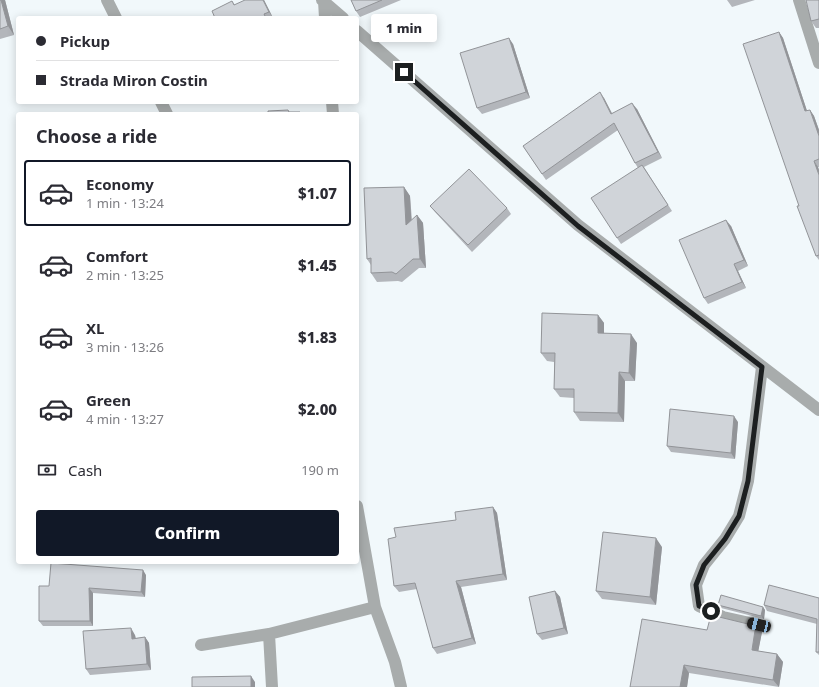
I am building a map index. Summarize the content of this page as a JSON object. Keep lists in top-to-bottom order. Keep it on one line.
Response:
{"page":{"bubble":"1 min","banner":["Pickup","Strada Miron Costin"],"heading":"Choose a ride","list":[{"name":"Economy","note":"1 min · 13:24","value":"$1.07"},{"name":"Comfort","note":"2 min · 13:25","value":"$1.45"},{"name":"XL","note":"3 min · 13:26","value":"$1.83"},{"name":"Green","note":"4 min · 13:27","value":"$2.00"}],"pay":["Cash","190 m"],"buttons":"Confirm"}}
